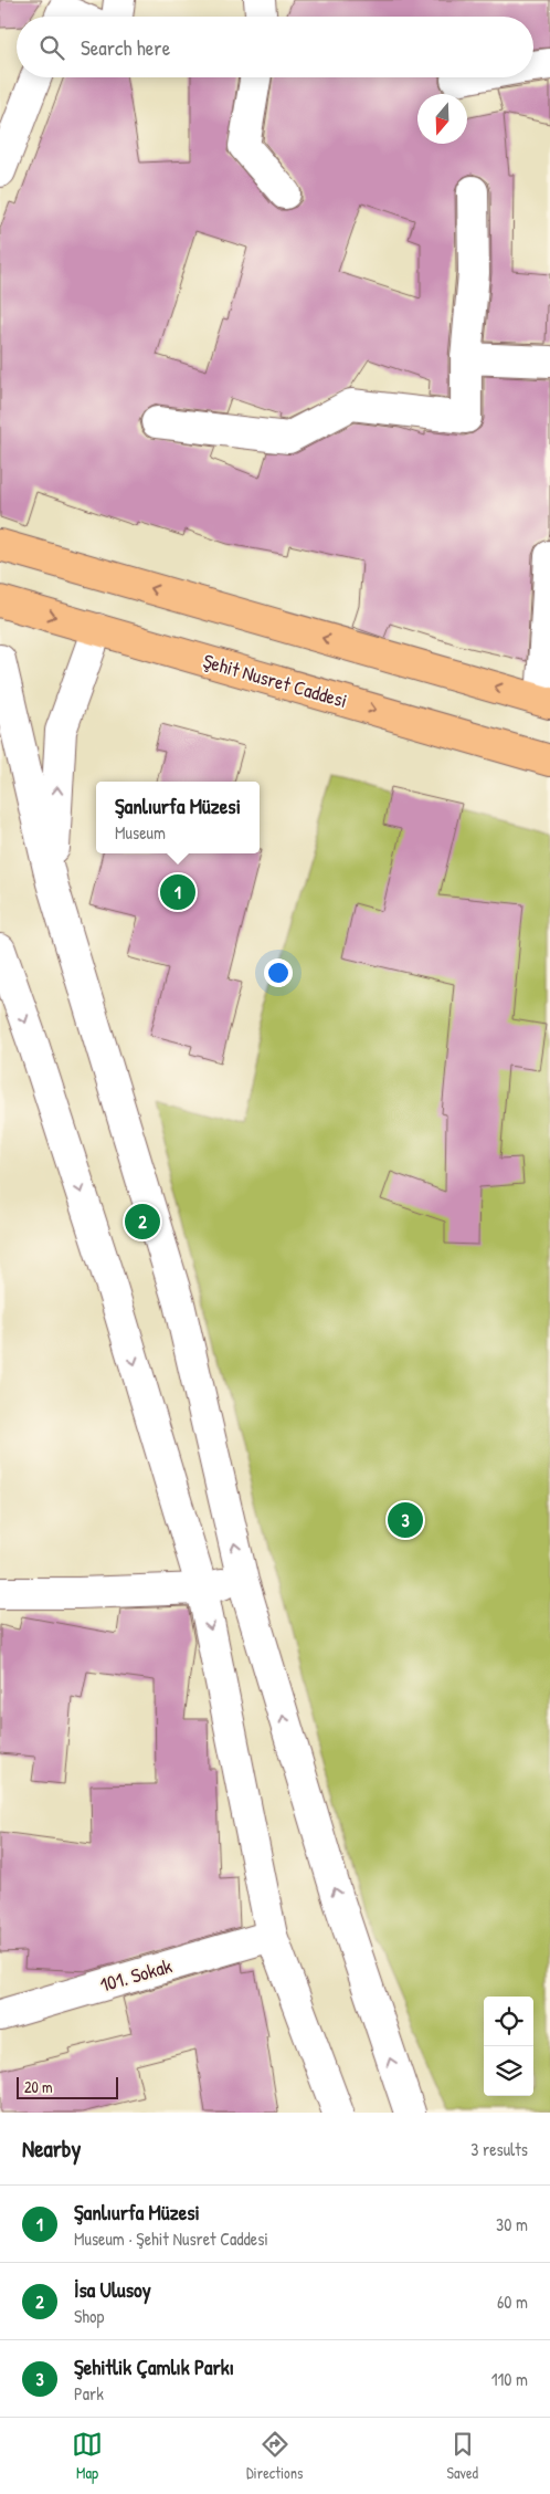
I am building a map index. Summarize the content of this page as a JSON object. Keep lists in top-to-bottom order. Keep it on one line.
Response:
{"streets":{"main road":["Şehit Nusret Caddesi"],"street":["101. Sokak"]},"scale_bar":"20 m","north":"bottom","page":{"search":"Search here","popup":["Şanlıurfa Müzesi","Museum"],"pins":["1","2","3"],"scale":"20 m","heading":["Nearby","3 results"],"list":[{"mark":"1","name":"Şanlıurfa Müzesi","note":"Museum · Şehit Nusret Caddesi","value":"30 m"},{"mark":"2","name":"İsa Ulusoy","note":"Shop","value":"60 m"},{"mark":"3","name":"Şehitlik Çamlık Parkı","note":"Park","value":"110 m"}],"nav":["Map","Directions","Saved"]}}
